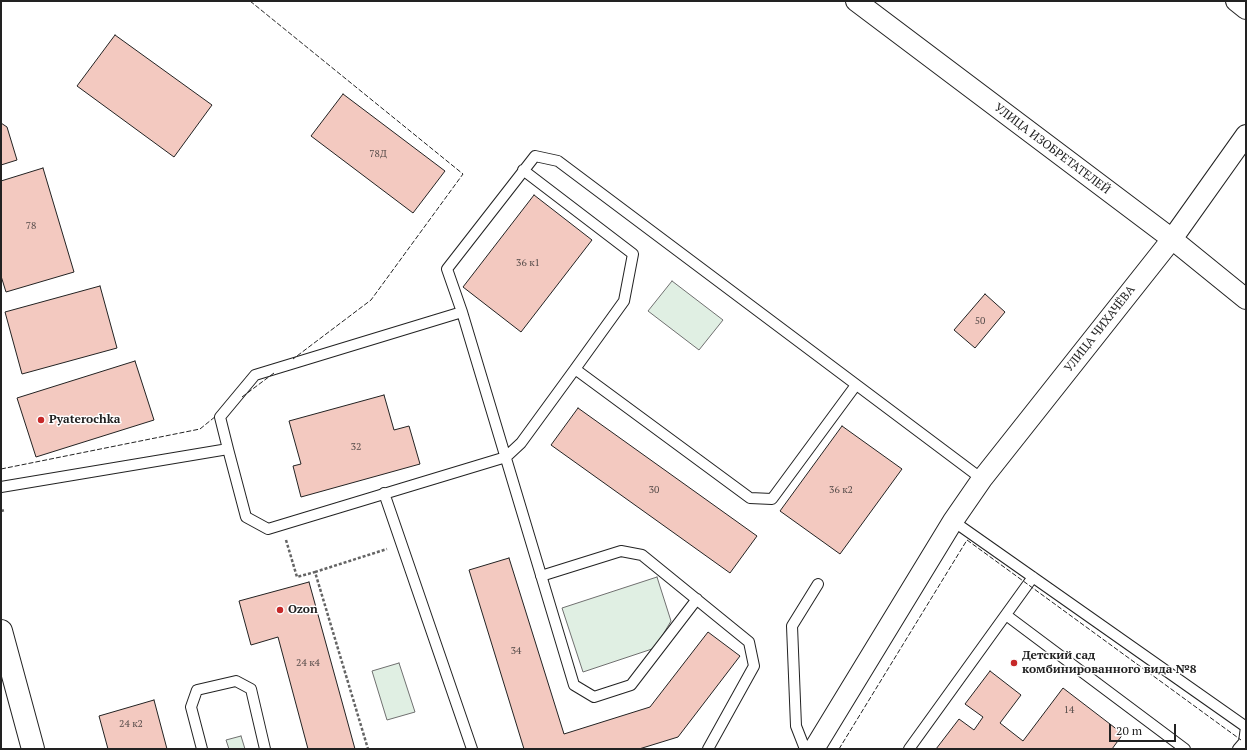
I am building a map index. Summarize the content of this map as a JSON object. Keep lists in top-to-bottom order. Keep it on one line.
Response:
{"streets":{"street":["УЛИЦА ИЗОБРЕТАТЕЛЕЙ","УЛИЦА ЧИХАЧЁВА"]},"crossings":[["УЛИЦА ИЗОБРЕТАТЕЛЕЙ","УЛИЦА ЧИХАЧЁВА"]],"places":["Pyaterochka","Ozon","Детский сад комбинированного вида №8"],"house_numbers":["78Д","78","36 к1","50","32","30","36 к2","34","24 к4","14","24 к2"],"scale_bar":"20 m"}
